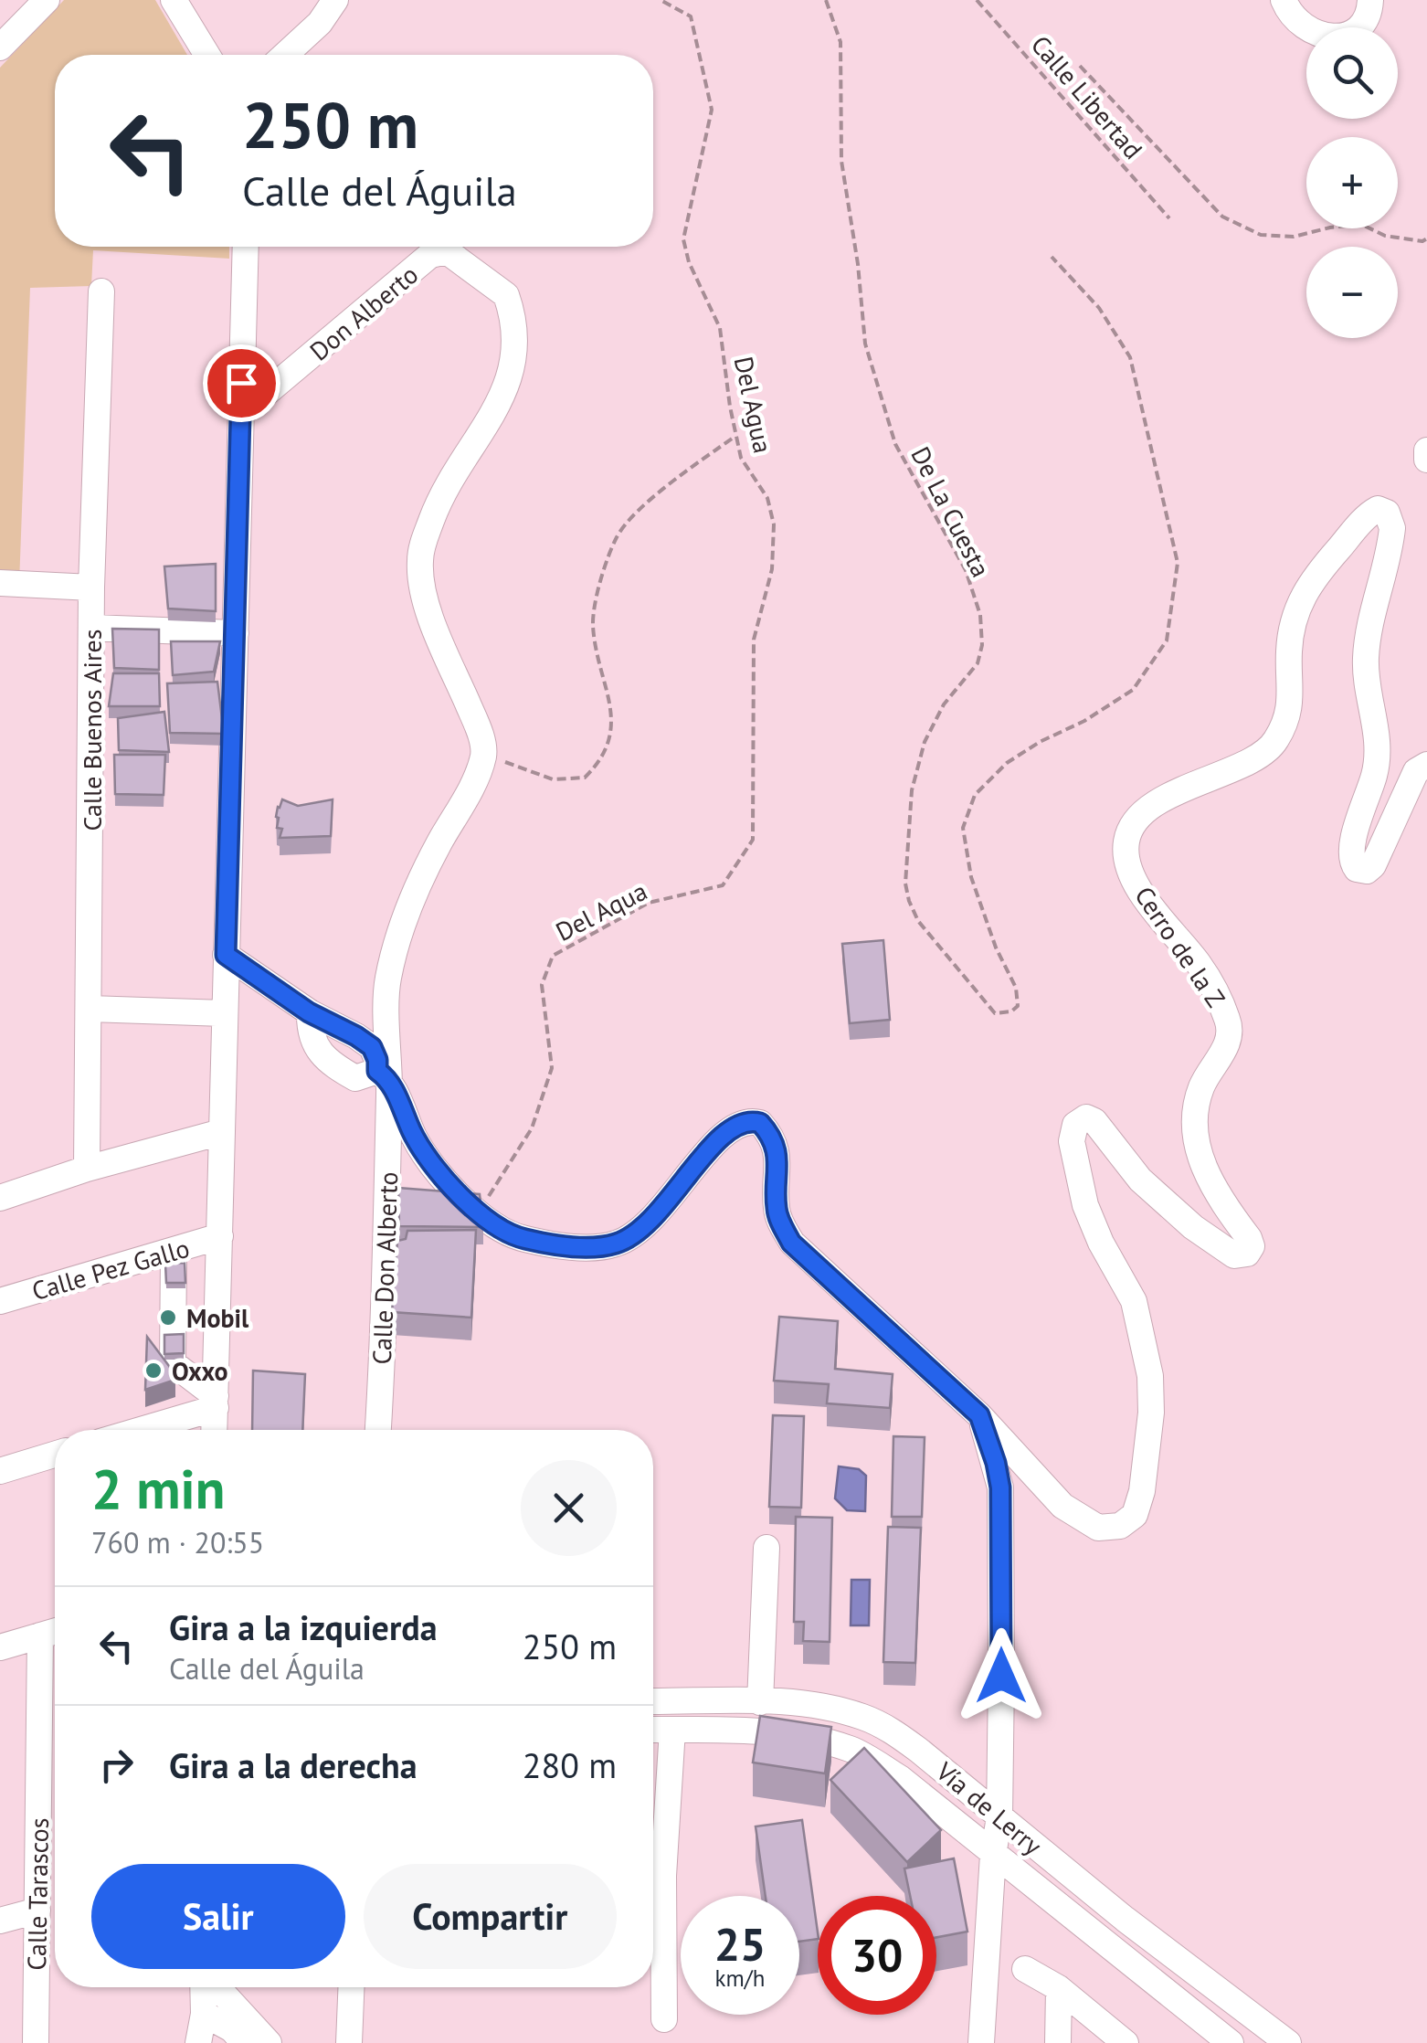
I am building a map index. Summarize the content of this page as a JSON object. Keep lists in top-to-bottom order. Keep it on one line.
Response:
{"streets":{"street":["Don Alberto","Calle Buenos Aires","Cerro de la Z","Calle Don Alberto","Calle Pez Gallo","Vía de Lerry","Calle Tarascos"],"path":["Calle Libertad","Del Agua","De La Cuesta","Del Aqua"]},"crossings":[["Don Alberto","Calle Don Alberto"],["Del Agua","Del Aqua"]],"places":["Mobil","Oxxo"],"page":{"map_buttons":["+","−"],"turn":["250 m","Calle del Águila"],"heading":["2 min","760 m · 20:55"],"list":[{"name":"Gira a la izquierda","note":"Calle del Águila","value":"250 m"},{"name":"Gira a la derecha","value":"280 m"}],"buttons":["Salir","Compartir"],"speed":"25 km/h","limit":"30"}}
